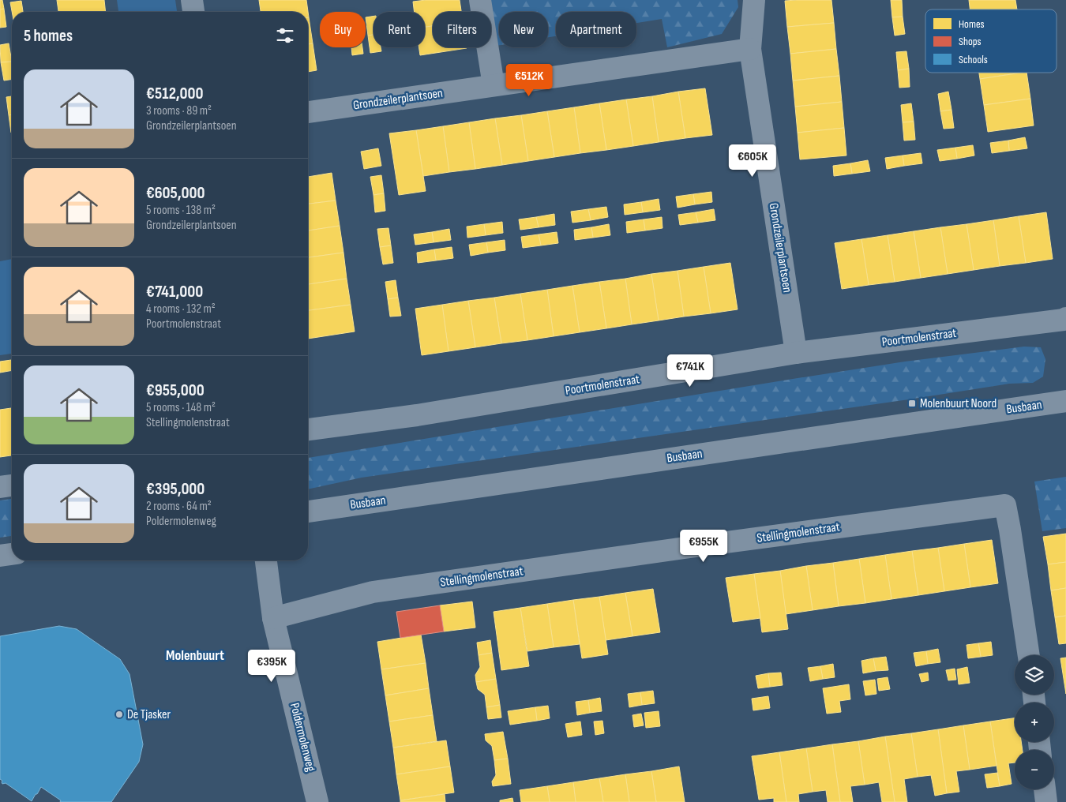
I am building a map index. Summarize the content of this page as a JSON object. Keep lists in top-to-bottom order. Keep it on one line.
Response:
{"streets":{"street":["Grondzeilerplantsoen","Poortmolenstraat","Busbaan","Stellingmolenstraat","Poldermolenweg"]},"crossings":[["Grondzeilerplantsoen","Poortmolenstraat"],["Stellingmolenstraat","Poldermolenweg"]],"districts":["Molenbuurt"],"places":{"transit":["Molenbuurt Noord"],"other":["De Tjasker"]},"legend":["Homes","Shops","Schools"],"page":{"chip":["Buy","Rent","Filters","New","Apartment"],"heading":"5 homes","list":[{"name":"€512,000","note":"3 rooms · 89 m² · Grondzeilerplantsoen"},{"name":"€605,000","note":"5 rooms · 138 m² · Grondzeilerplantsoen"},{"name":"€741,000","note":"4 rooms · 132 m² · Poortmolenstraat"},{"name":"€955,000","note":"5 rooms · 148 m² · Stellingmolenstraat"},{"name":"€395,000","note":"2 rooms · 64 m² · Poldermolenweg"}],"price":["€512K","€605K","€741K","€955K","€395K"],"map_buttons":["+","−"]}}
